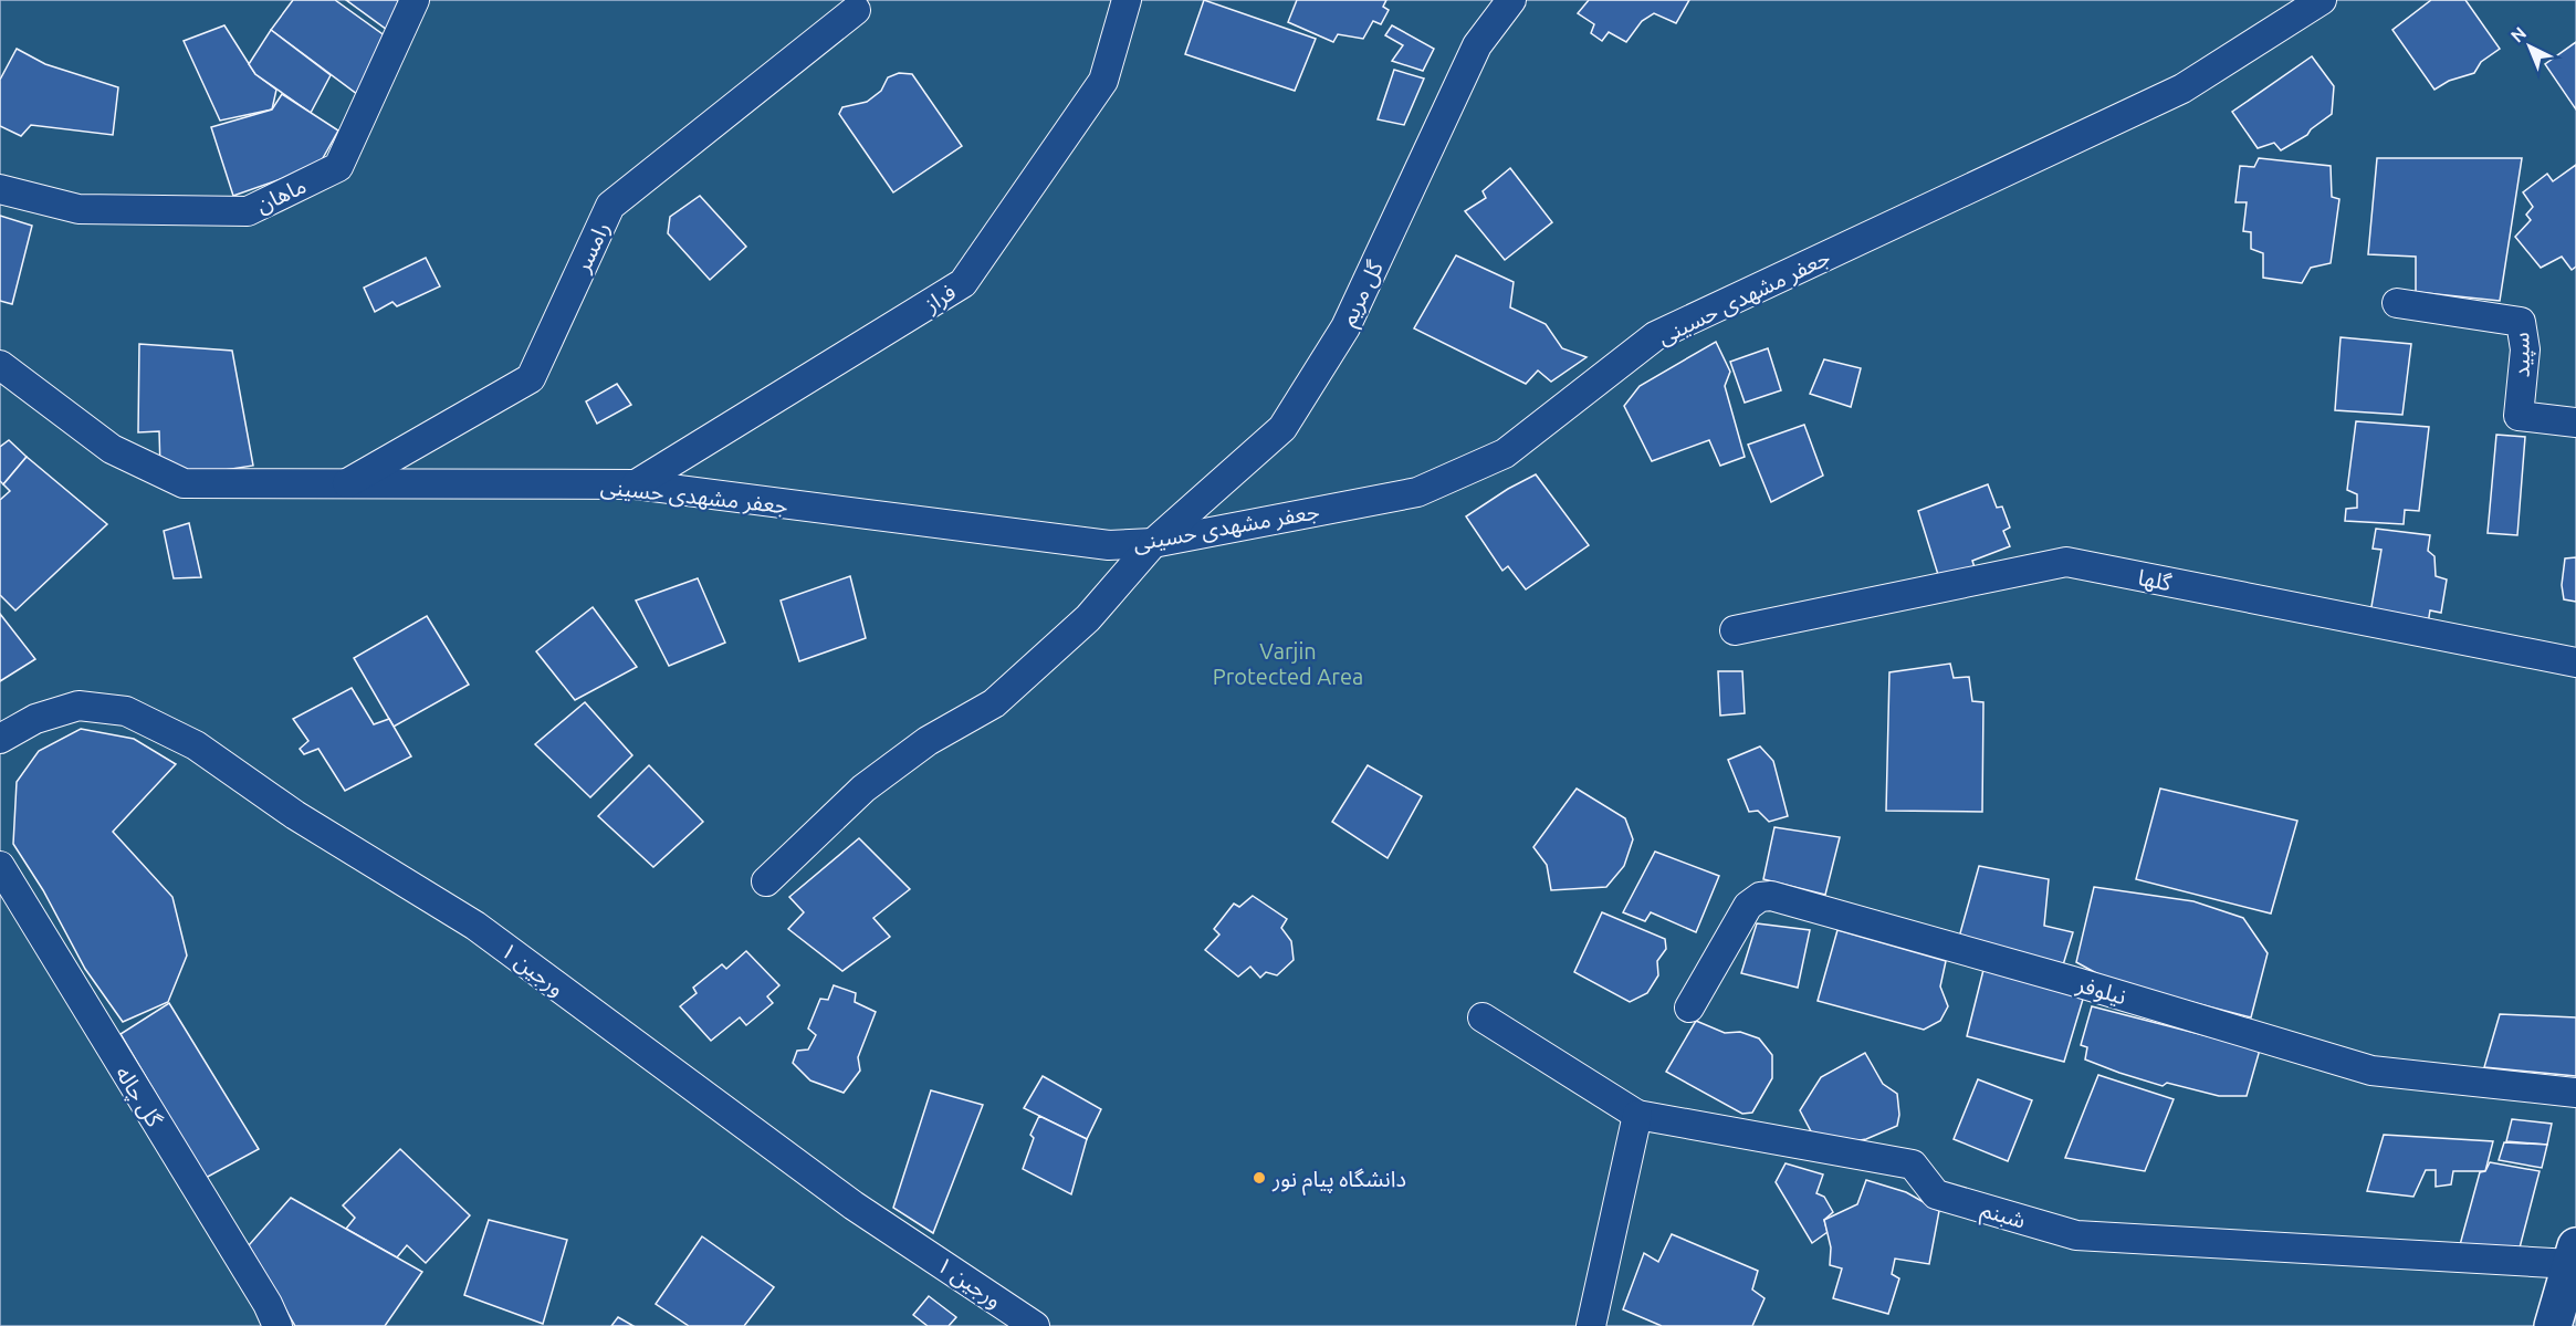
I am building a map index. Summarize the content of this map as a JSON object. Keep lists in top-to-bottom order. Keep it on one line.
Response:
{"streets":{"street":["ماهان","رامسر","گل مریم","جعفر مشهدی حسینی","فراز","سپید","گلها","ورجین ۱","نیلوفر","گل چاله","شبنم"]},"crossings":[["رامسر","جعفر مشهدی حسینی"],["گل مریم","جعفر مشهدی حسینی"],["جعفر مشهدی حسینی","فراز"]],"parks":["Varjin Protected Area"],"places":["دانشگاه پیام نور"],"north":"top left"}
